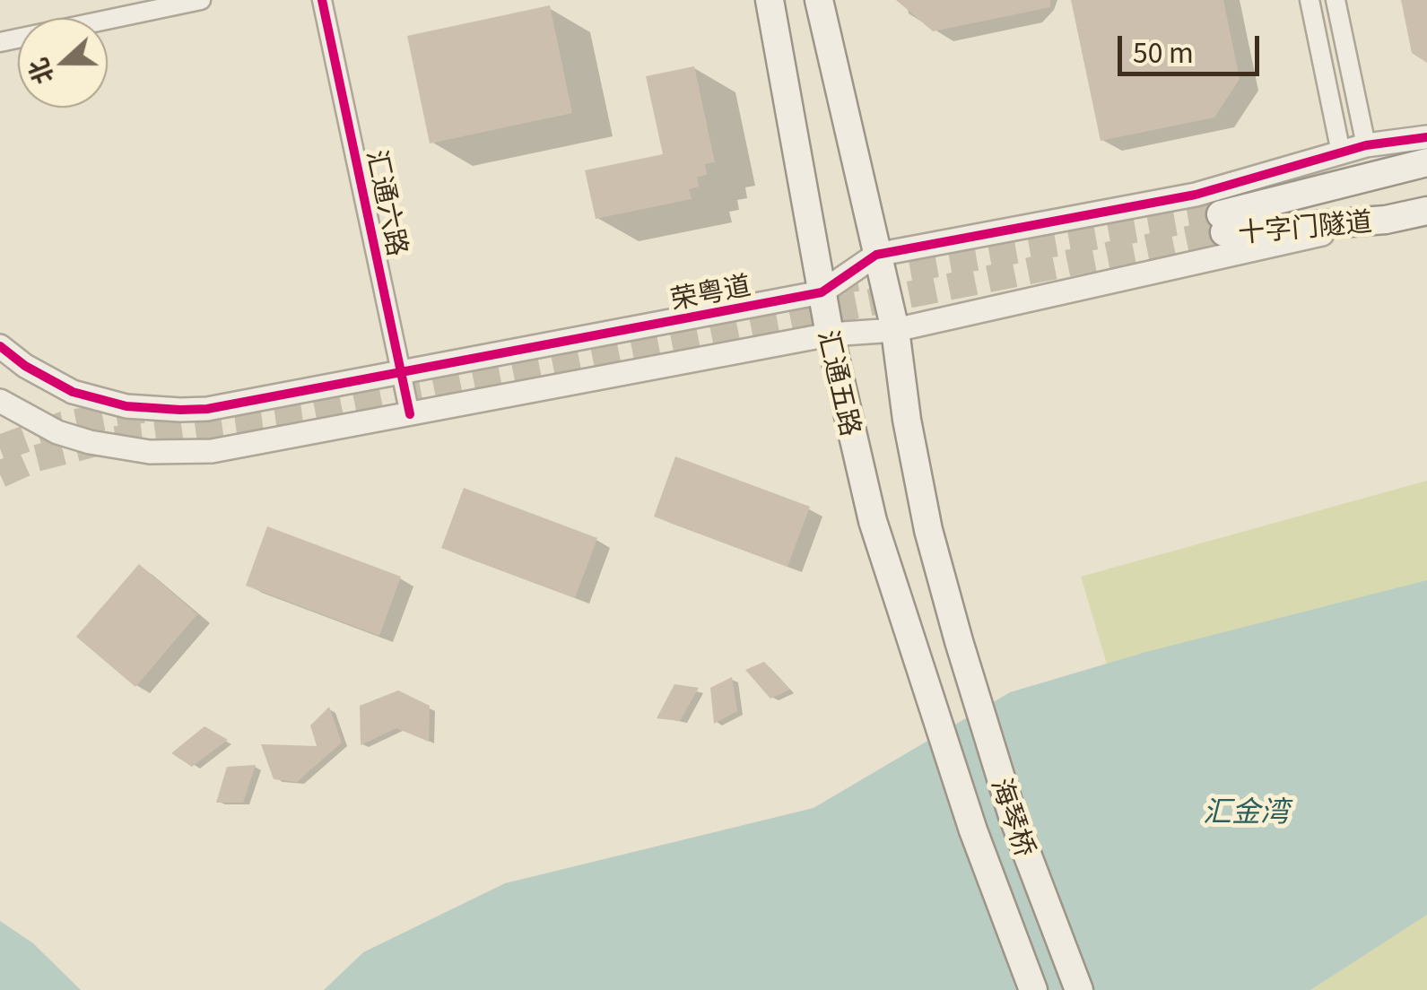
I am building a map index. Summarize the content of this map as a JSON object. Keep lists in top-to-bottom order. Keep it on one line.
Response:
{"streets":{"main road":["十字门隧道","汇通五路","海琴桥"],"street":["汇通六路","荣粤道"]},"crossings":[["汇通六路","荣粤道"],["荣粤道","汇通五路"],["汇通五路","海琴桥"]],"water":["汇金湾"],"scale_bar":"50 m","north":"left"}
